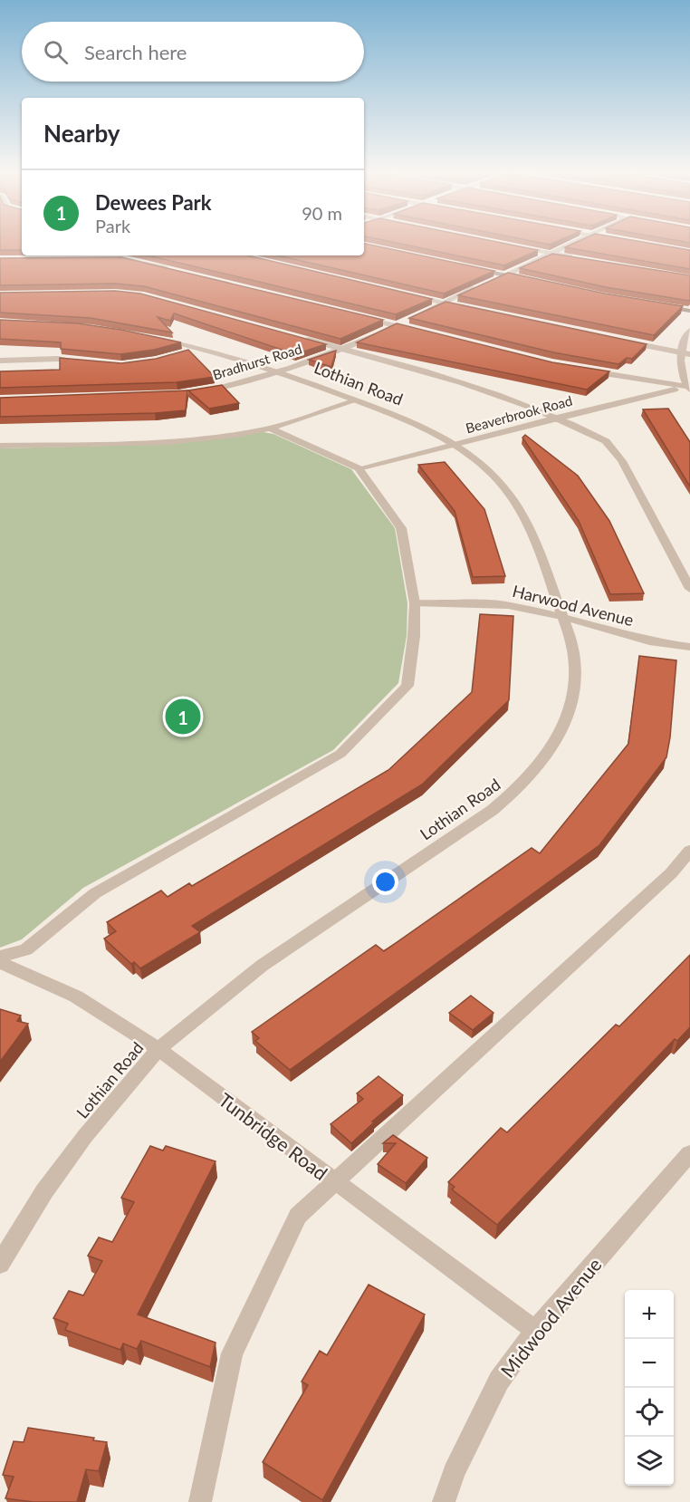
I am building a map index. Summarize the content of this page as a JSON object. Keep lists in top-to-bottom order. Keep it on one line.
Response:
{"streets":{"street":["Bradhurst Road","Lothian Road","Beaverbrook Road","Harwood Avenue","Tunbridge Road","Midwood Avenue"]},"crossings":[["Bradhurst Road","Lothian Road"],["Lothian Road","Beaverbrook Road"],["Lothian Road","Harwood Avenue"],["Lothian Road","Tunbridge Road"],["Tunbridge Road","Midwood Avenue"]],"page":{"search":"Search here","heading":"Nearby","list":[{"mark":"1","name":"Dewees Park","note":"Park","value":"90 m"}],"pins":"1","map_buttons":["+","−"]}}
